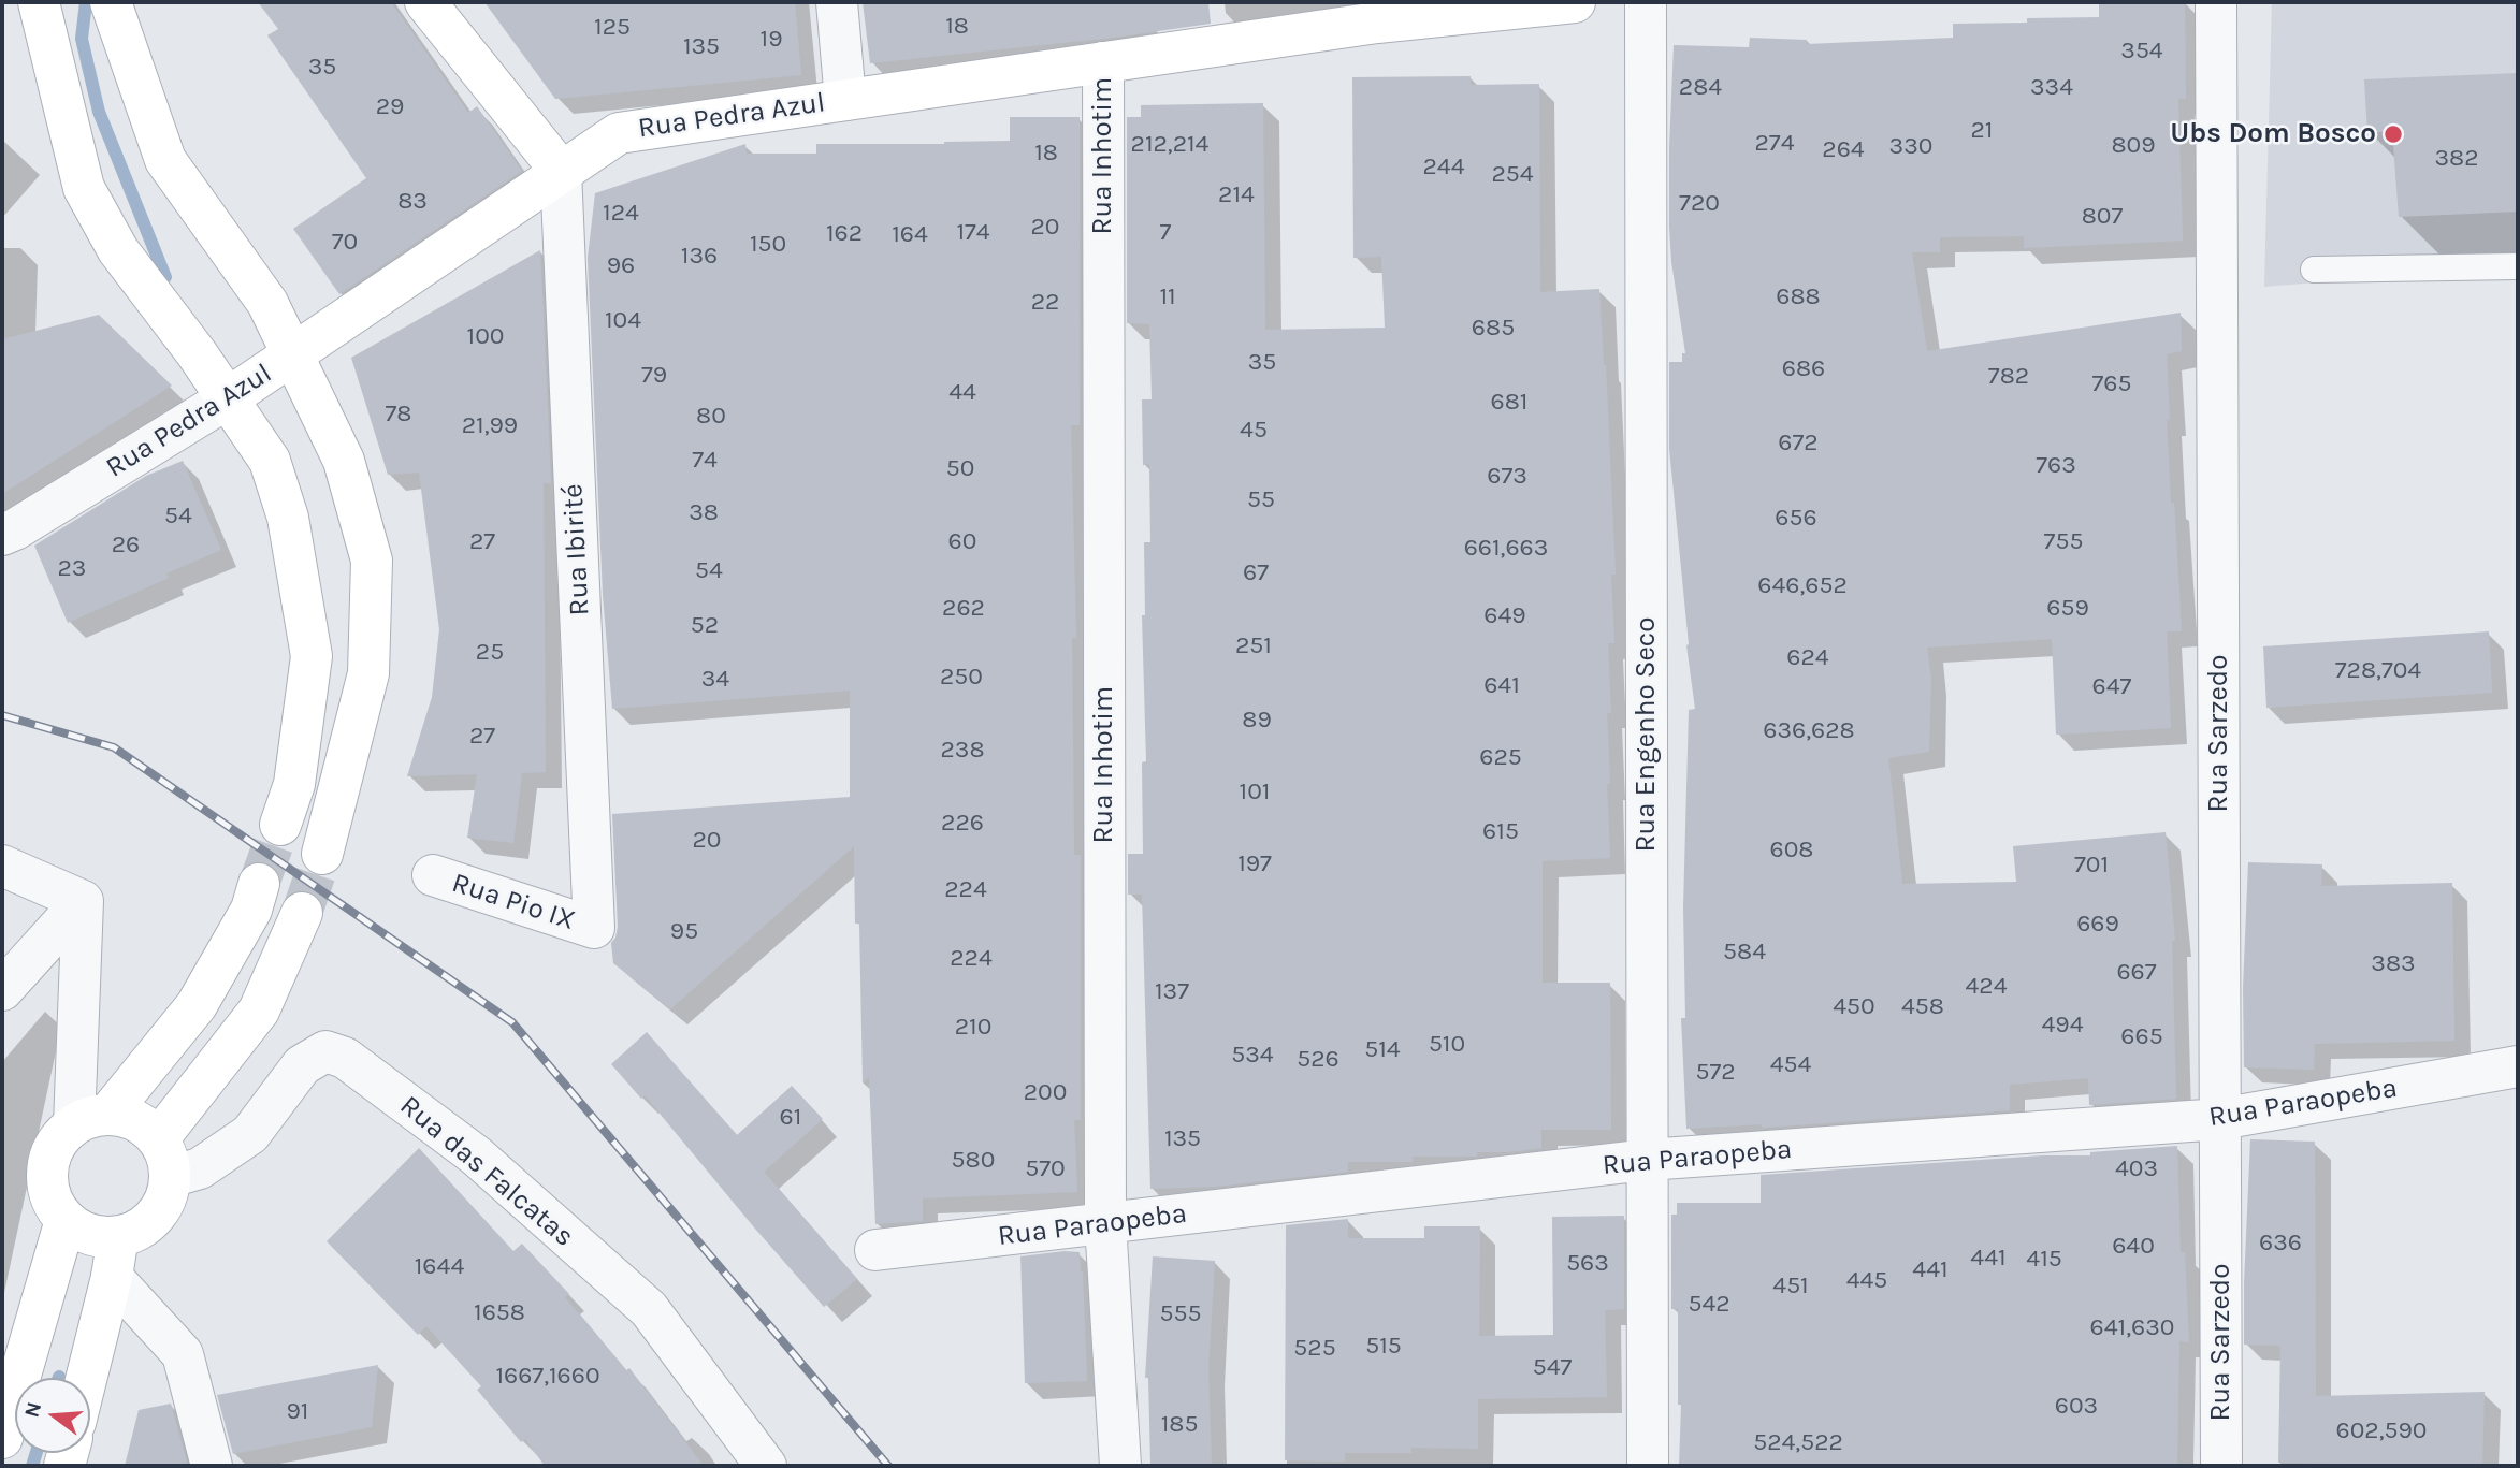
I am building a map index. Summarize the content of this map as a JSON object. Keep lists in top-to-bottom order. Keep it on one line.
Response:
{"streets":{"street":["Rua Pedra Azul","Rua Inhotim","Rua Ibirité","Rua Sarzedo","Rua Engenho Seco","Rua Pio IX","Rua Paraopeba","Rua das Falcatas"]},"crossings":[["Rua Pedra Azul","Rua Inhotim"],["Rua Pedra Azul","Rua Ibirité"],["Rua Inhotim","Rua Paraopeba"],["Rua Ibirité","Rua Pio IX"],["Rua Sarzedo","Rua Paraopeba"],["Rua Engenho Seco","Rua Paraopeba"]],"places":["Ubs Dom Bosco"],"house_numbers":["18","125","19","135","354","35","284","334","29","21","274","212,214","809","330","264","18","382","244","254","214","83","720","124","807","20","174","7","162","164","70","150","136","96","11","688","22","104","685","100","35","686","79","782","765","44","681","78","80","21,99","45","672","74","763","50","673","55","38","54","656","27","60","755","26","661,663","23","54","67","646,652","262","659","649","52","251","25","624","728,704","250","34","641","647","89","636,628","27","238","625","101","226","615","20","608","197","701","224","669","95","584","224","383","667","424","137","450","458","494","210","665","510","514","534","526","454","572","200","61","135","580","570","403","636","640","441","415","563","1644","441","445","451","542","1658","555","641,630","515","525","547","1667,1660","603","91","185","602,590","524,522"],"north":"left"}
